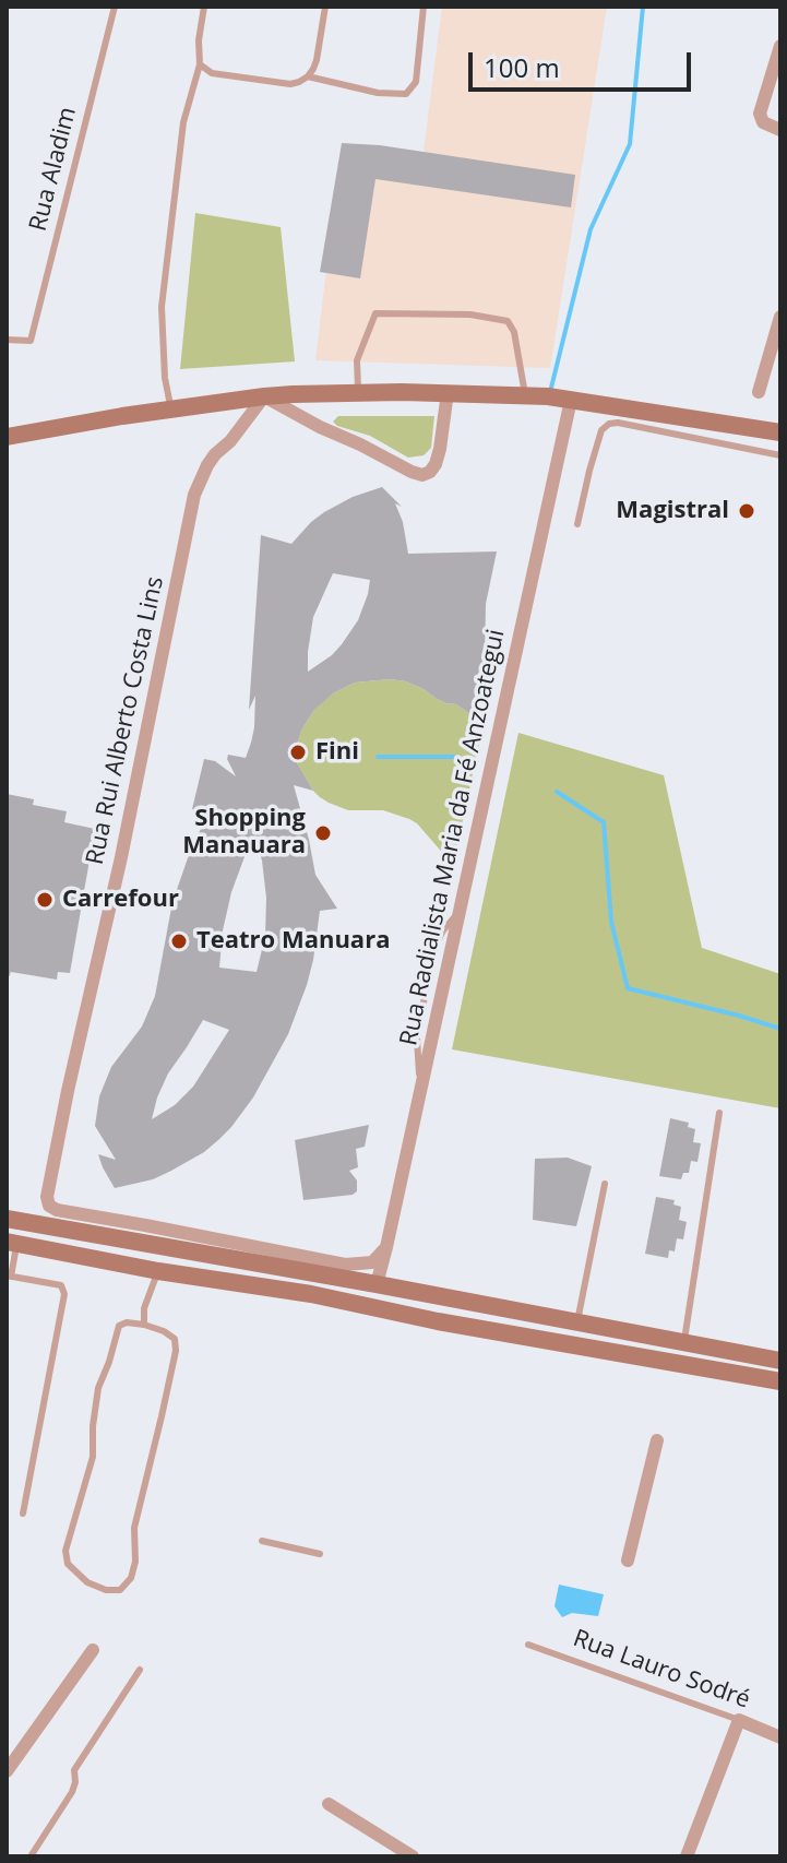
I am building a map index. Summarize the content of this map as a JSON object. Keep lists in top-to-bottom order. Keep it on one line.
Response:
{"streets":{"street":["Rua Rui Alberto Costa Lins","Rua Radialista Maria da Fé Anzoategui","Rua Lauro Sodré"],"lane":["Rua Aladim"]},"places":["Magistral","Fini","Shopping Manauara","Carrefour","Teatro Manuara"],"scale_bar":"100 m"}
